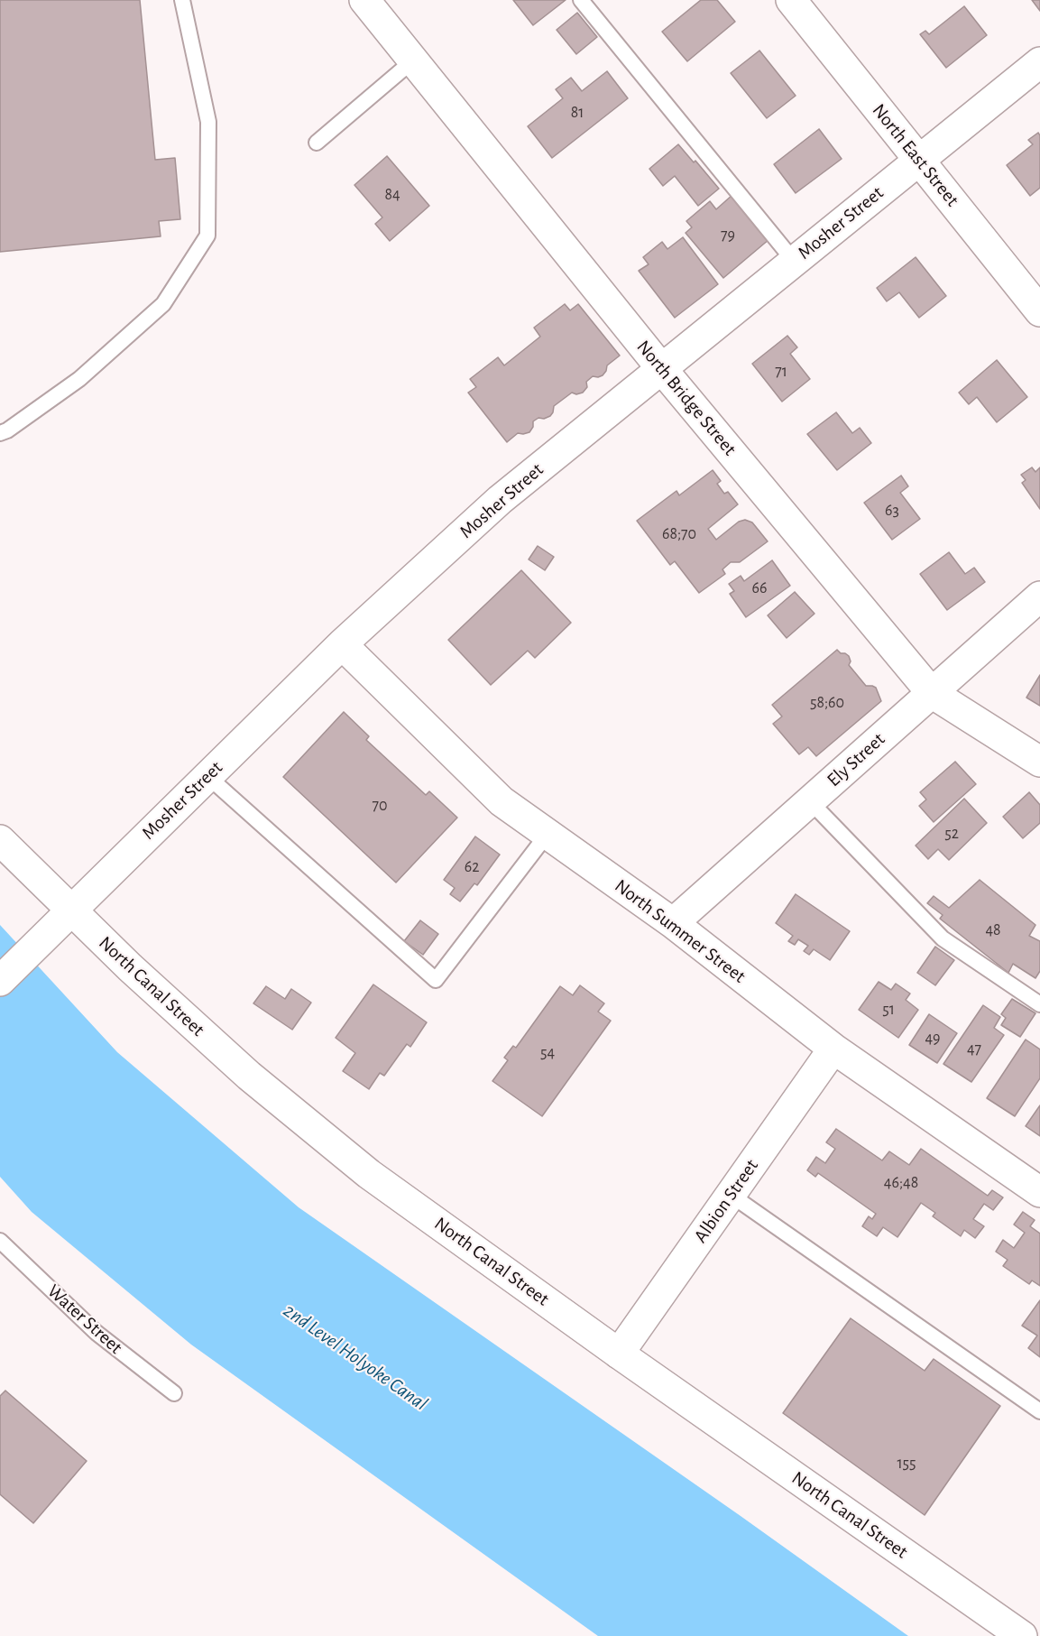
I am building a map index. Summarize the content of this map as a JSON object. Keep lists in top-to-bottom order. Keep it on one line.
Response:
{"streets":{"street":["North East Street","Mosher Street","North Bridge Street","Ely Street","North Summer Street","North Canal Street","Albion Street"],"lane":["Water Street"]},"crossings":[["North East Street","Mosher Street"],["Mosher Street","North Bridge Street"],["Mosher Street","North Summer Street"],["Mosher Street","North Canal Street"],["North Bridge Street","Ely Street"],["Ely Street","North Summer Street"],["North Summer Street","Albion Street"],["North Canal Street","Albion Street"]],"water":["2nd Level Holyoke Canal"],"house_numbers":["81","84","79","71","63","68;70","66","58;60","70","52","62","48","51","49","47","54","46;48","155"]}
